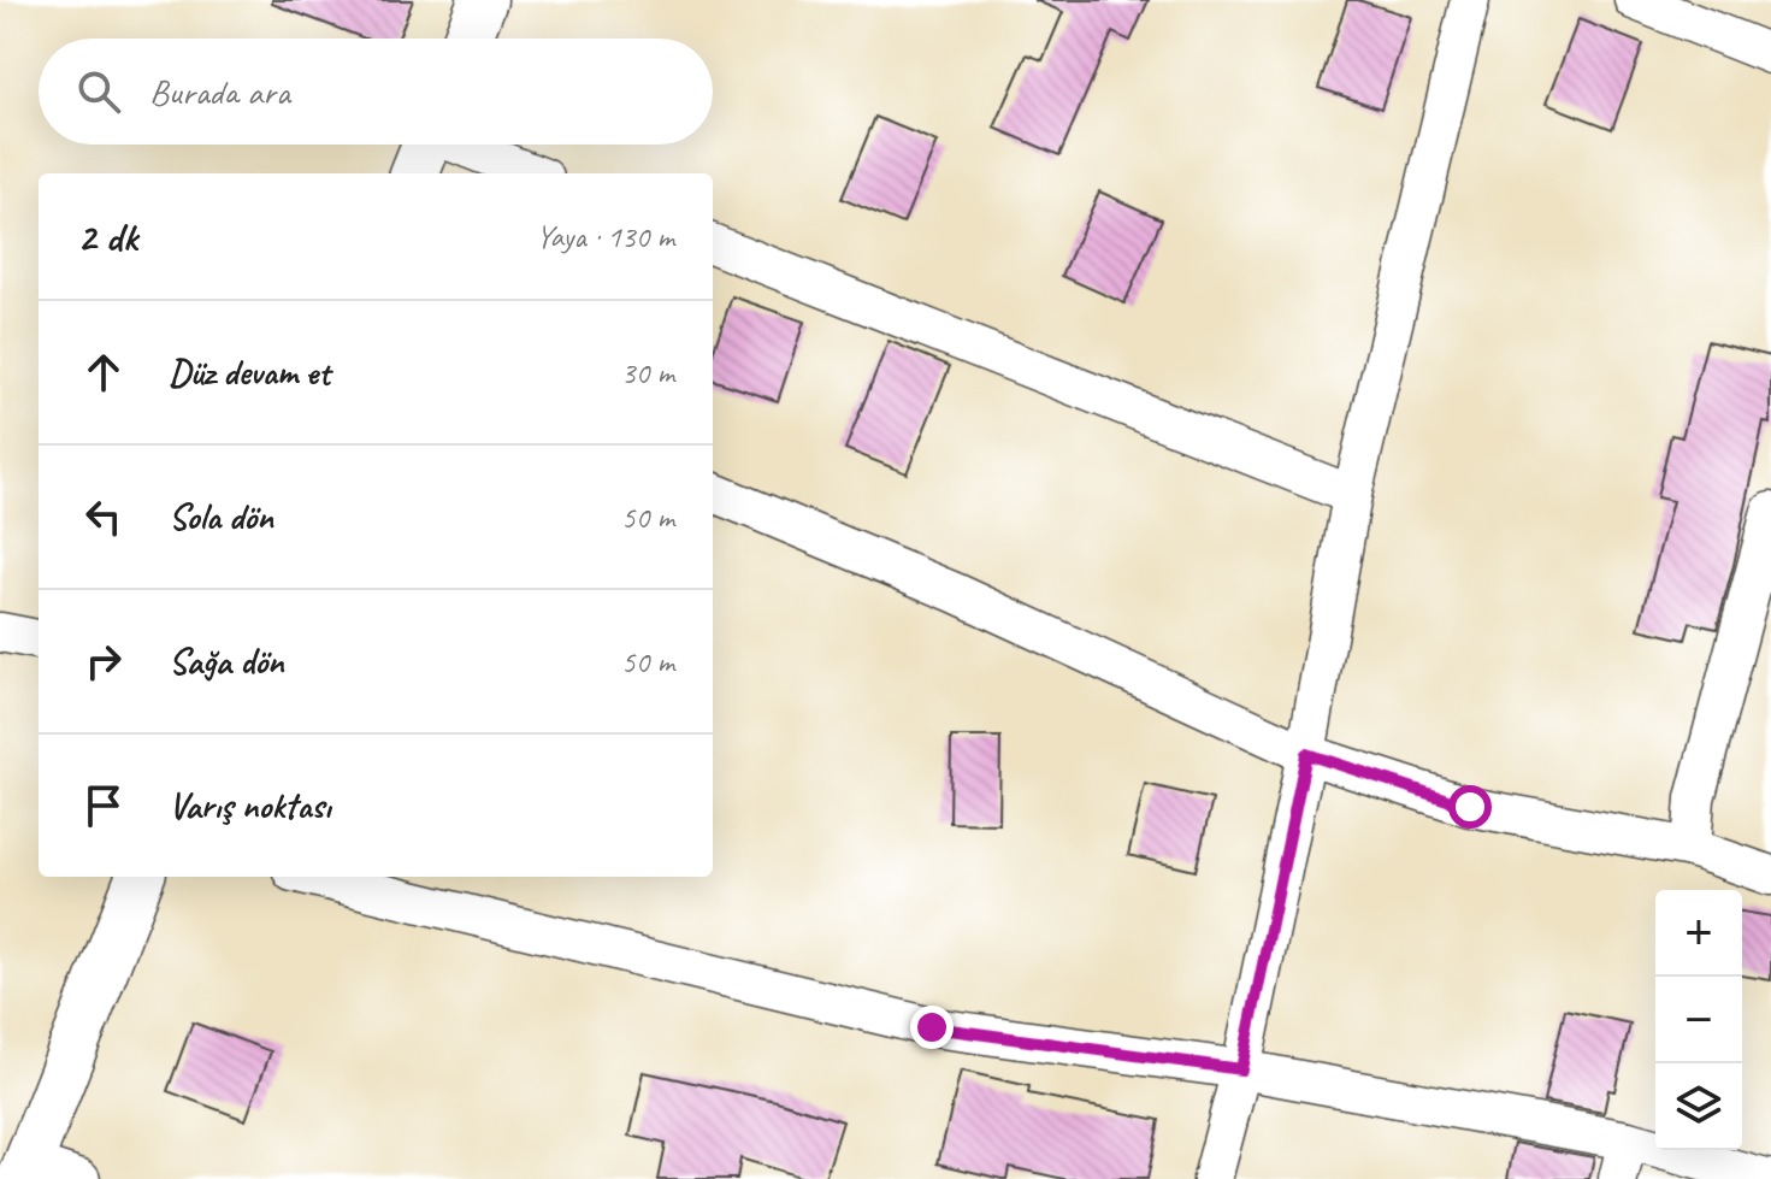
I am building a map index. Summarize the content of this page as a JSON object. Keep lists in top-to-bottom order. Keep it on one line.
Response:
{"page":{"search":"Burada ara","heading":["2 dk","Yaya · 130 m"],"list":[["Düz devam et","30 m"],["Sola dön","50 m"],["Sağa dön","50 m"],"Varış noktası"],"map_buttons":["+","−"]}}
